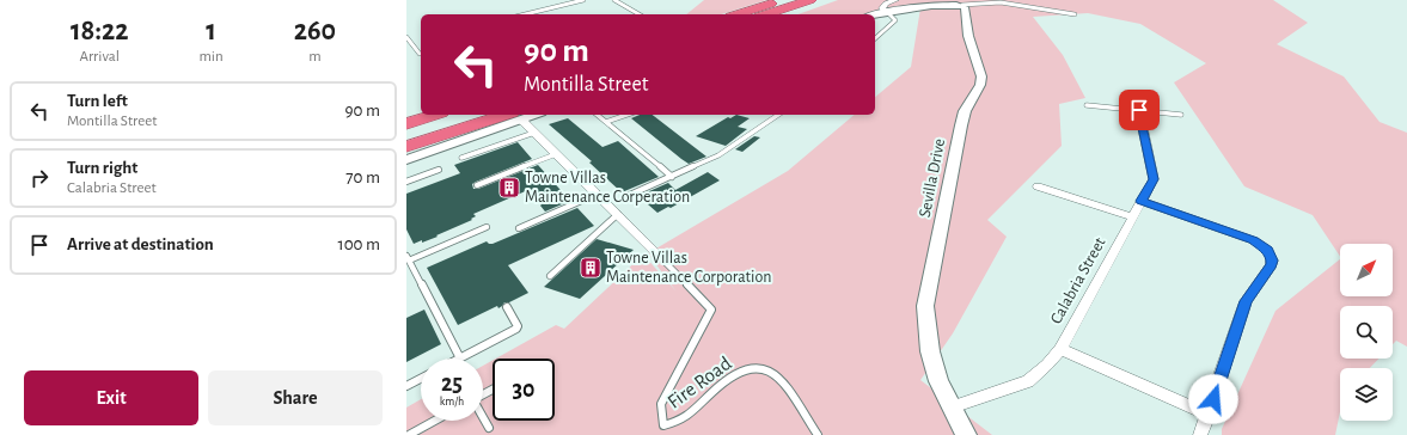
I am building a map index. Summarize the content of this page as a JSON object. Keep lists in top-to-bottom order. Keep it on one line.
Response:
{"streets":{"street":["Sevilla Drive","Calabria Street"],"lane":["Fire Road"]},"crossings":[["Sevilla Drive","Calabria Street"]],"places":{"building":["Towne Villas Maintenance Corperation","Towne Villas Maintenance Corporation"]},"north":"top right","page":{"eta":["18:22","Arrival","1","min","260","m"],"turn":["90 m","Montilla Street"],"list":[{"name":"Turn left","note":"Montilla Street","value":"90 m"},{"name":"Turn right","note":"Calabria Street","value":"70 m"},{"name":"Arrive at destination","value":"100 m"}],"speed":"25 km/h","limit":"30","buttons":["Exit","Share"]}}
